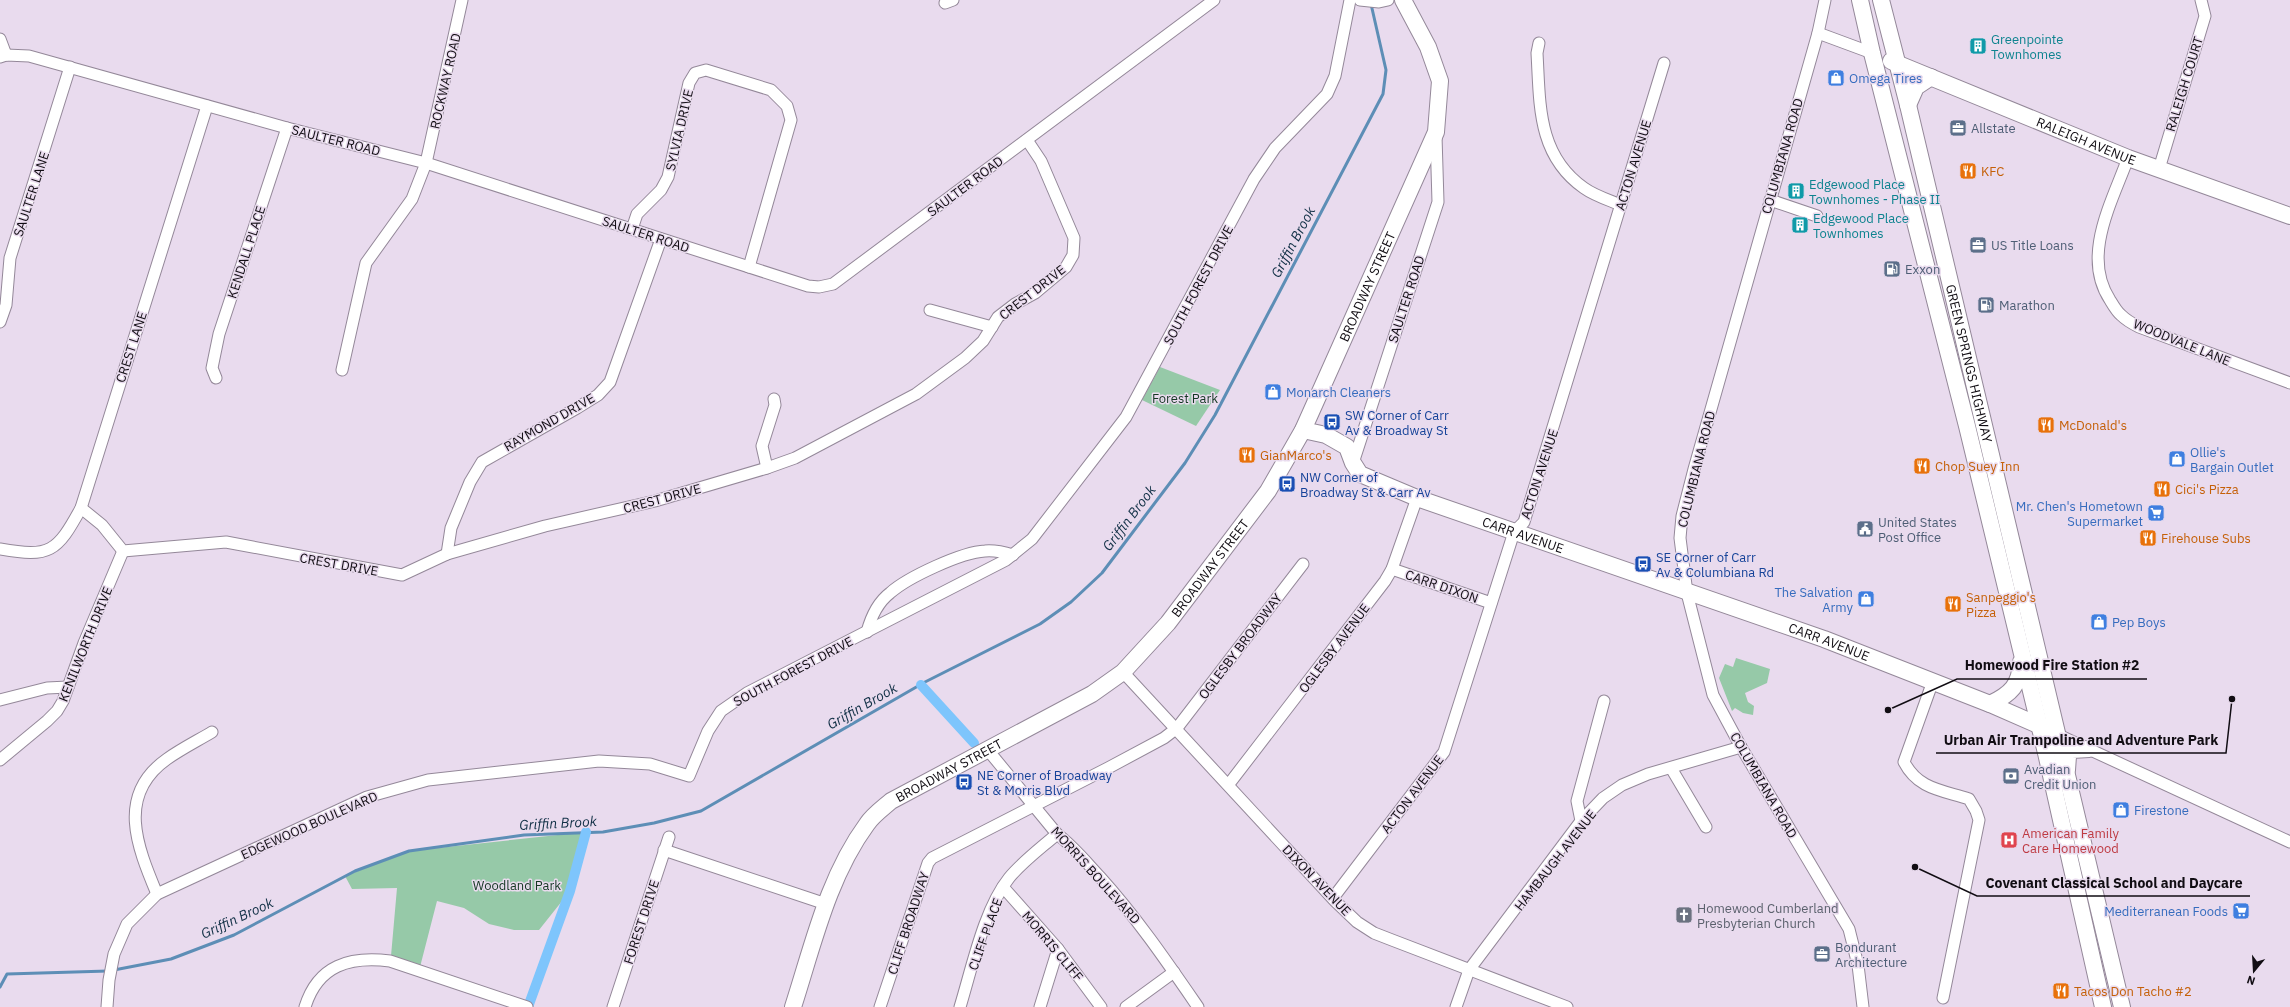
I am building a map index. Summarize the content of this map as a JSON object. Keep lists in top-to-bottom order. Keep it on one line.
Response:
{"streets":{"street":["ROCKWAY ROAD","RALEIGH COURT","SYLVIA DRIVE","SAULTER ROAD","RALEIGH AVENUE","COLUMBIANA ROAD","ACTON AVENUE","SAULTER LANE","KENDALL PLACE","SOUTH FOREST DRIVE","BROADWAY STREET","CREST DRIVE","WOODVALE LANE","CREST LANE","GREEN SPRINGS HIGHWAY","RAYMOND DRIVE","CARR AVENUE","CARR DIXON","KENILWORTH DRIVE","OGLESBY BROADWAY","OGLESBY AVENUE","EDGEWOOD BOULEVARD","HAMBAUGH AVENUE","MORRIS BOULEVARD","DIXON AVENUE","FOREST DRIVE","CLIFF BROADWAY","CLIFF PLACE","MORRIS CLIFF"]},"crossings":[["ROCKWAY ROAD","SAULTER ROAD"],["RALEIGH COURT","RALEIGH AVENUE"],["SYLVIA DRIVE","SAULTER ROAD"],["SAULTER ROAD","SAULTER LANE"],["SAULTER ROAD","KENDALL PLACE"],["SAULTER ROAD","BROADWAY STREET"],["SAULTER ROAD","CREST DRIVE"],["SAULTER ROAD","CREST LANE"],["SAULTER ROAD","RAYMOND DRIVE"],["SAULTER ROAD","CARR AVENUE"],["RALEIGH AVENUE","COLUMBIANA ROAD"],["RALEIGH AVENUE","WOODVALE LANE"],["RALEIGH AVENUE","GREEN SPRINGS HIGHWAY"],["COLUMBIANA ROAD","CARR AVENUE"],["COLUMBIANA ROAD","HAMBAUGH AVENUE"],["ACTON AVENUE","CARR AVENUE"],["ACTON AVENUE","CARR DIXON"],["ACTON AVENUE","DIXON AVENUE"],["SOUTH FOREST DRIVE","EDGEWOOD BOULEVARD"],["BROADWAY STREET","CARR AVENUE"],["BROADWAY STREET","MORRIS BOULEVARD"],["BROADWAY STREET","DIXON AVENUE"],["CREST DRIVE","RAYMOND DRIVE"],["CREST DRIVE","KENILWORTH DRIVE"],["GREEN SPRINGS HIGHWAY","CARR AVENUE"],["CARR AVENUE","OGLESBY AVENUE"],["CARR DIXON","OGLESBY AVENUE"],["OGLESBY BROADWAY","MORRIS BOULEVARD"],["OGLESBY BROADWAY","DIXON AVENUE"],["OGLESBY BROADWAY","CLIFF BROADWAY"],["OGLESBY AVENUE","DIXON AVENUE"],["HAMBAUGH AVENUE","DIXON AVENUE"],["MORRIS BOULEVARD","CLIFF BROADWAY"],["MORRIS BOULEVARD","CLIFF PLACE"],["CLIFF PLACE","MORRIS CLIFF"]],"water":["Griffin Brook"],"parks":["Forest Park","Woodland Park"],"places":{"building":["Greenpointe Townhomes","Edgewood Place Townhomes - Phase II","Edgewood Place Townhomes"],"shop":["Omega Tires","Monarch Cleaners","Ollie's Bargain Outlet","The Salvation Army","Pep Boys","Firestone"],"office":["Allstate","US Title Loans","Bondurant Architecture"],"restaurant":["KFC","McDonald's","GianMarco's","Chop Suey Inn","Cici's Pizza","Firehouse Subs","Sanpeggio's Pizza","Tacos Don Tacho #2"],"fuel station":["Exxon","Marathon"],"bus stop":["SW Corner of Carr Av & Broadway St","NW Corner of Broadway St & Carr Av","SE Corner of Carr Av & Columbiana Rd","NE Corner of Broadway St & Morris Blvd"],"supermarket":["Mr. Chen's Hometown Supermarket","Mediterranean Foods"],"public building":["United States Post Office"],"other":["Urban Air Trampoline and Adventure Park","Homewood Fire Station #2","Covenant Classical School and Daycare"],"bank":["Avadian Credit Union"],"hospital":["American Family Care Homewood"],"church":["Homewood Cumberland Presbyterian Church"]},"north":"bottom"}
